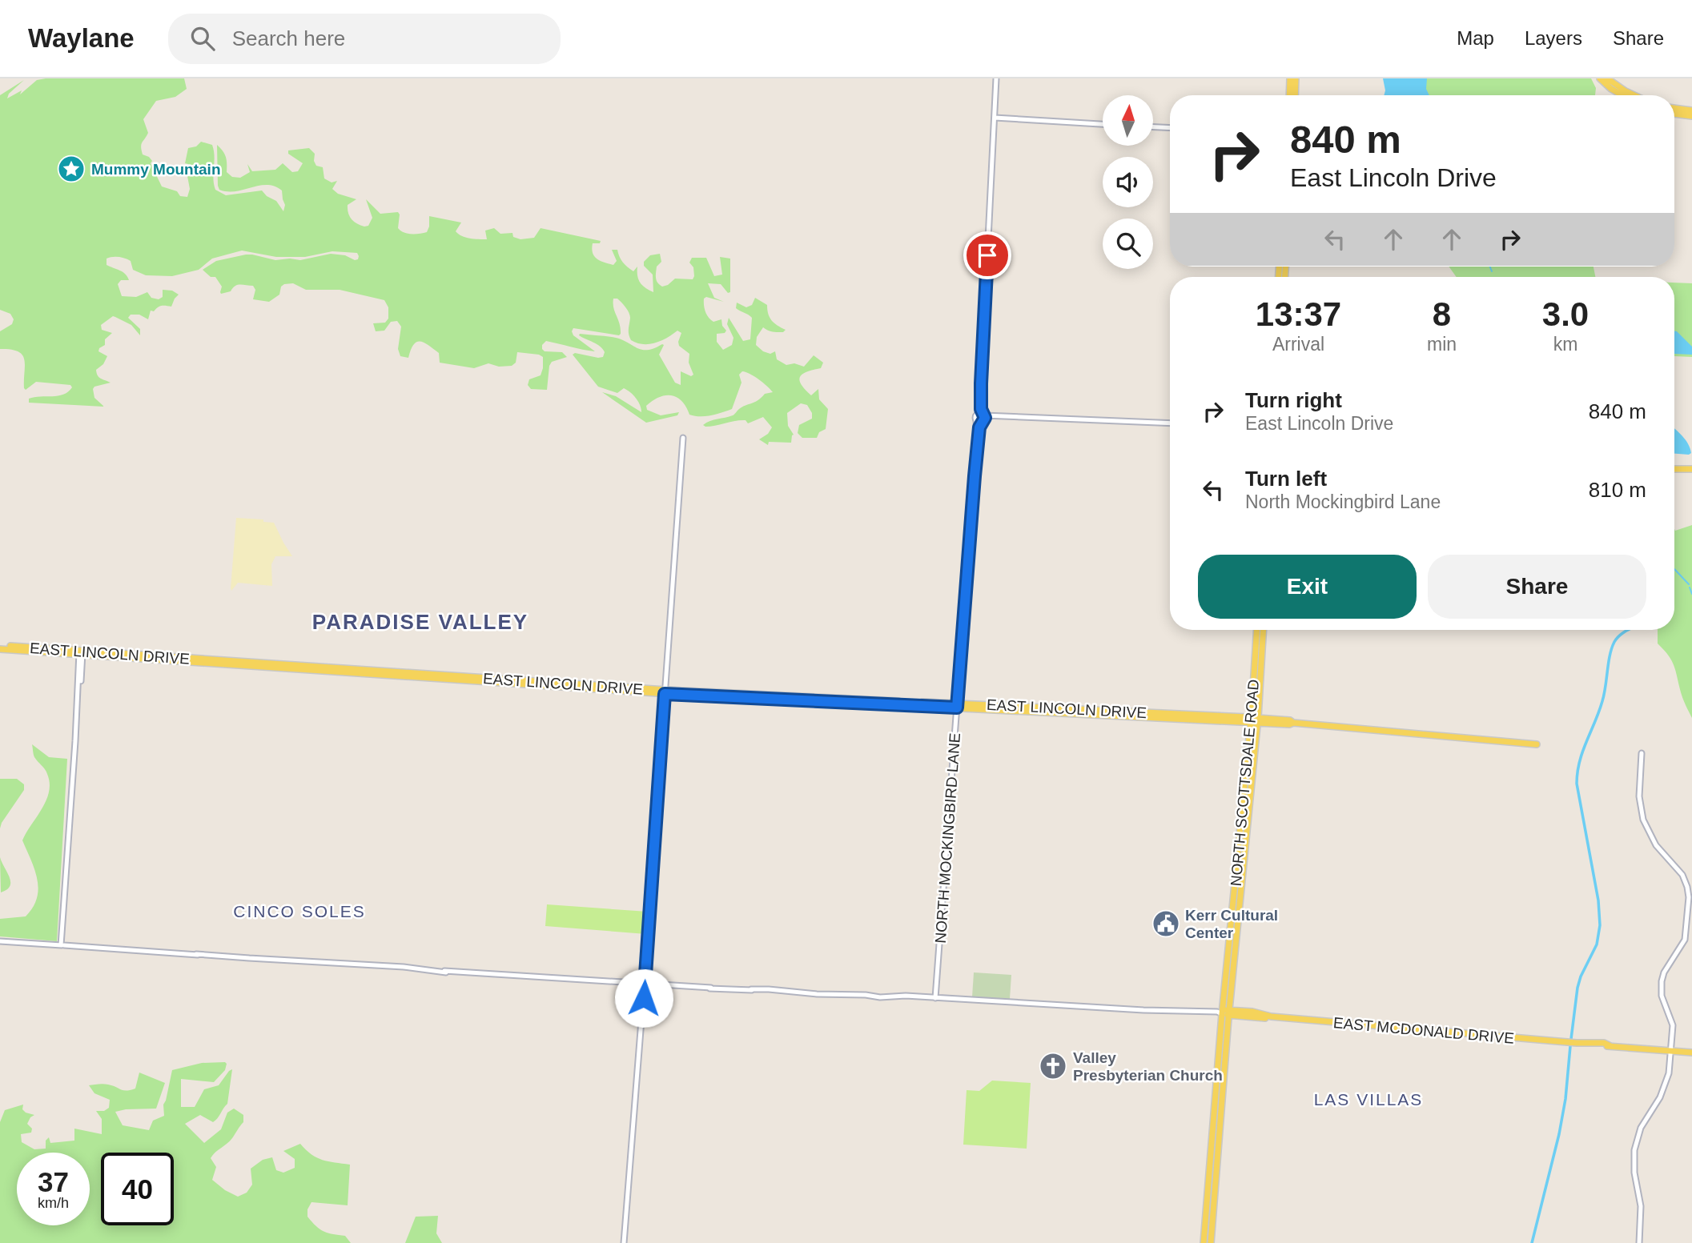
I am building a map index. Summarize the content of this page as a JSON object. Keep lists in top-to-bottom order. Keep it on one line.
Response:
{"streets":{"main road":["EAST LINCOLN DRIVE","NORTH SCOTTSDALE ROAD","EAST MCDONALD DRIVE"],"street":["NORTH MOCKINGBIRD LANE"]},"crossings":[["EAST LINCOLN DRIVE","NORTH SCOTTSDALE ROAD"],["EAST LINCOLN DRIVE","NORTH MOCKINGBIRD LANE"],["NORTH SCOTTSDALE ROAD","EAST MCDONALD DRIVE"],["NORTH MOCKINGBIRD LANE","EAST MCDONALD DRIVE"]],"districts":["PARADISE VALLEY","CINCO SOLES","LAS VILLAS"],"places":{"place":["Mummy Mountain"],"public building":["Kerr Cultural Center"],"church":["Valley Presbyterian Church"]},"north":"top","page":{"header":"Waylane","search":"Search here","nav":["Map","Layers","Share"],"turn":["840 m","East Lincoln Drive"],"eta":["13:37","Arrival","8","min","3.0","km"],"list":[{"name":"Turn right","note":"East Lincoln Drive","value":"840 m"},{"name":"Turn left","note":"North Mockingbird Lane","value":"810 m"}],"buttons":["Exit","Share"],"speed":"37 km/h","limit":"40"}}
